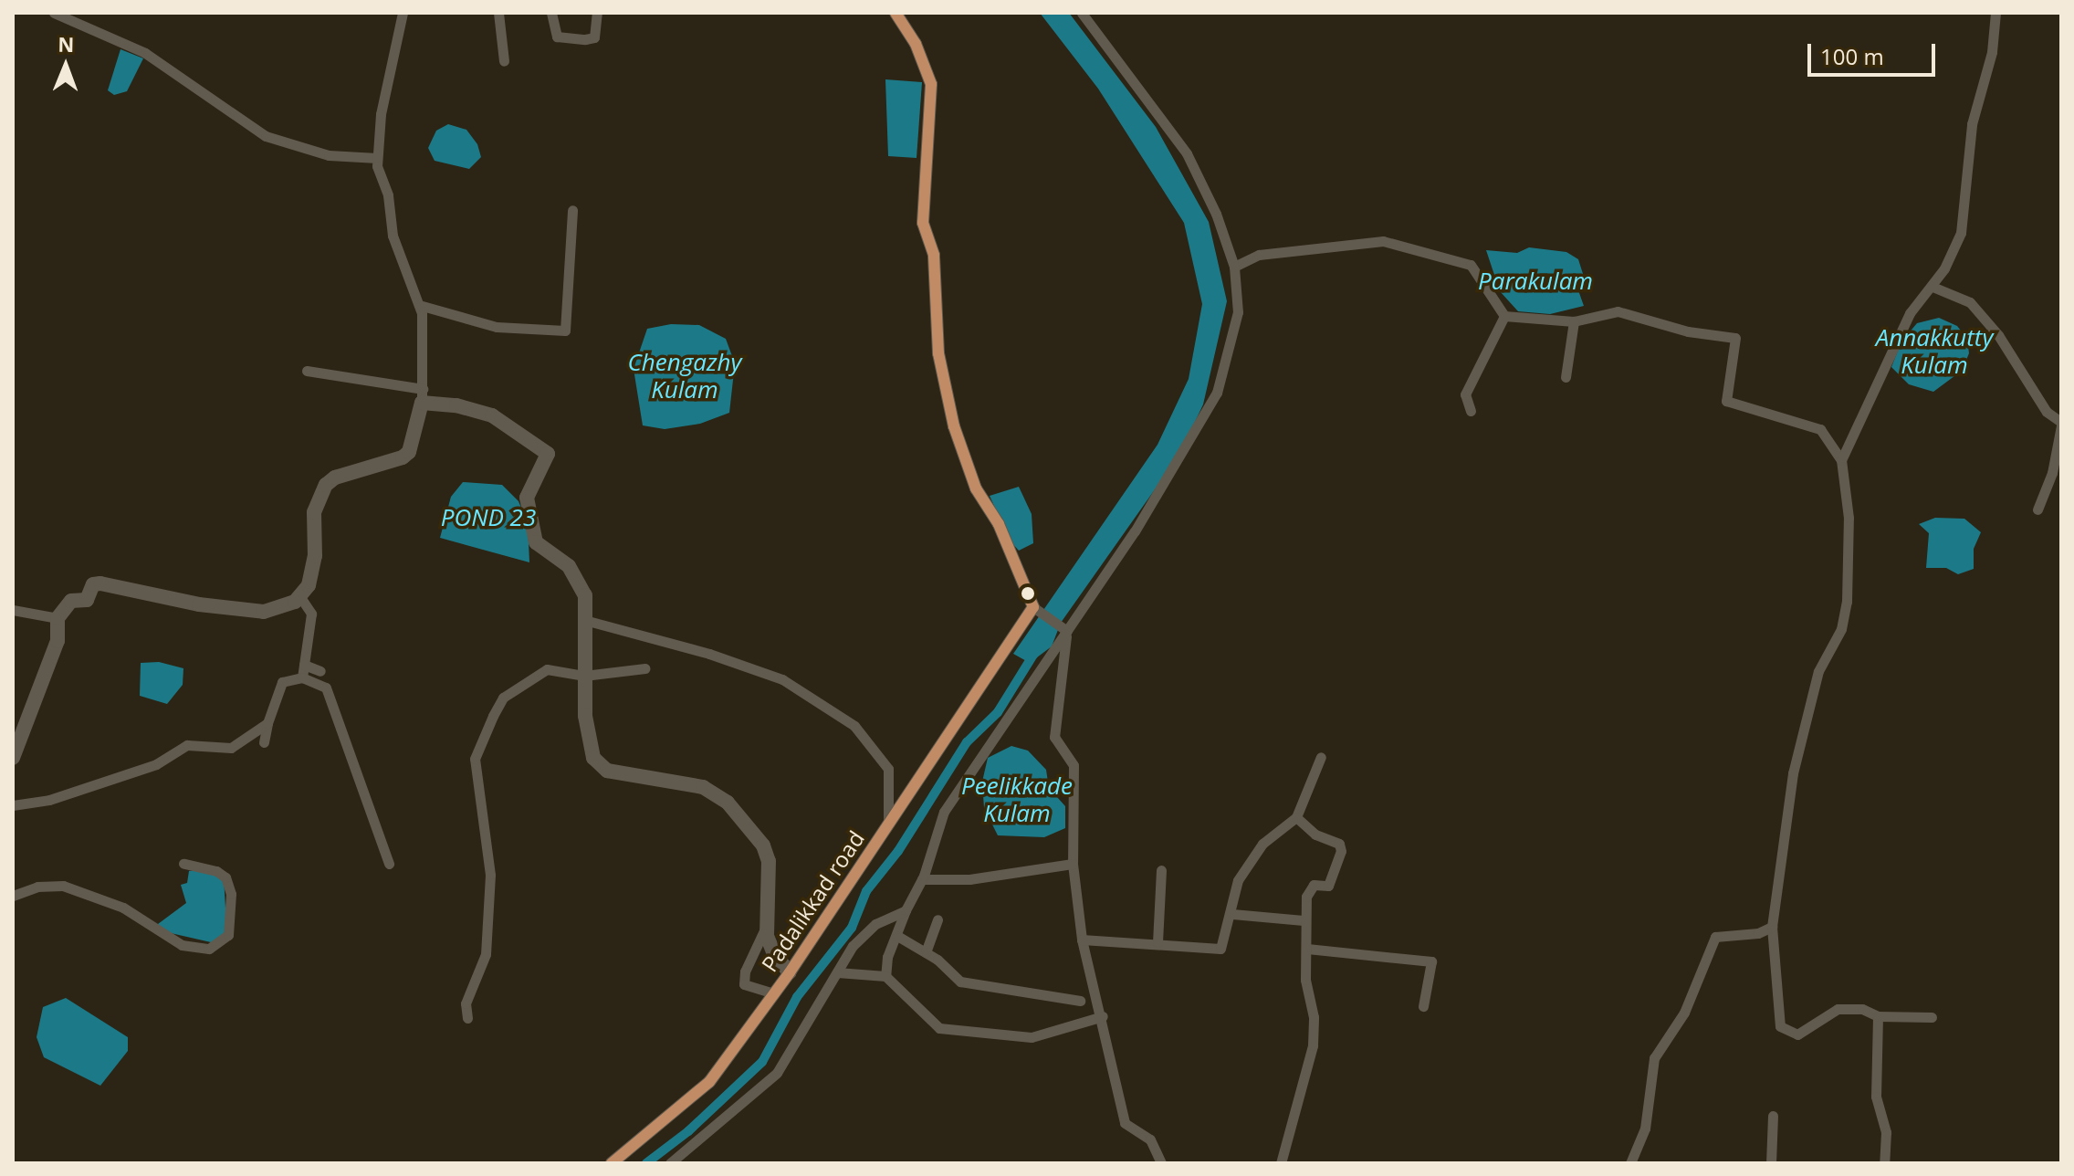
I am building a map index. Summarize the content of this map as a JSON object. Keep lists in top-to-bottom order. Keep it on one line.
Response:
{"streets":{"street":["Padalikkad road"]},"water":["Parakulam","Annakkutty Kulam","Chengazhy Kulam","POND 23","Peelikkade Kulam"],"scale_bar":"100 m","north":"top"}
